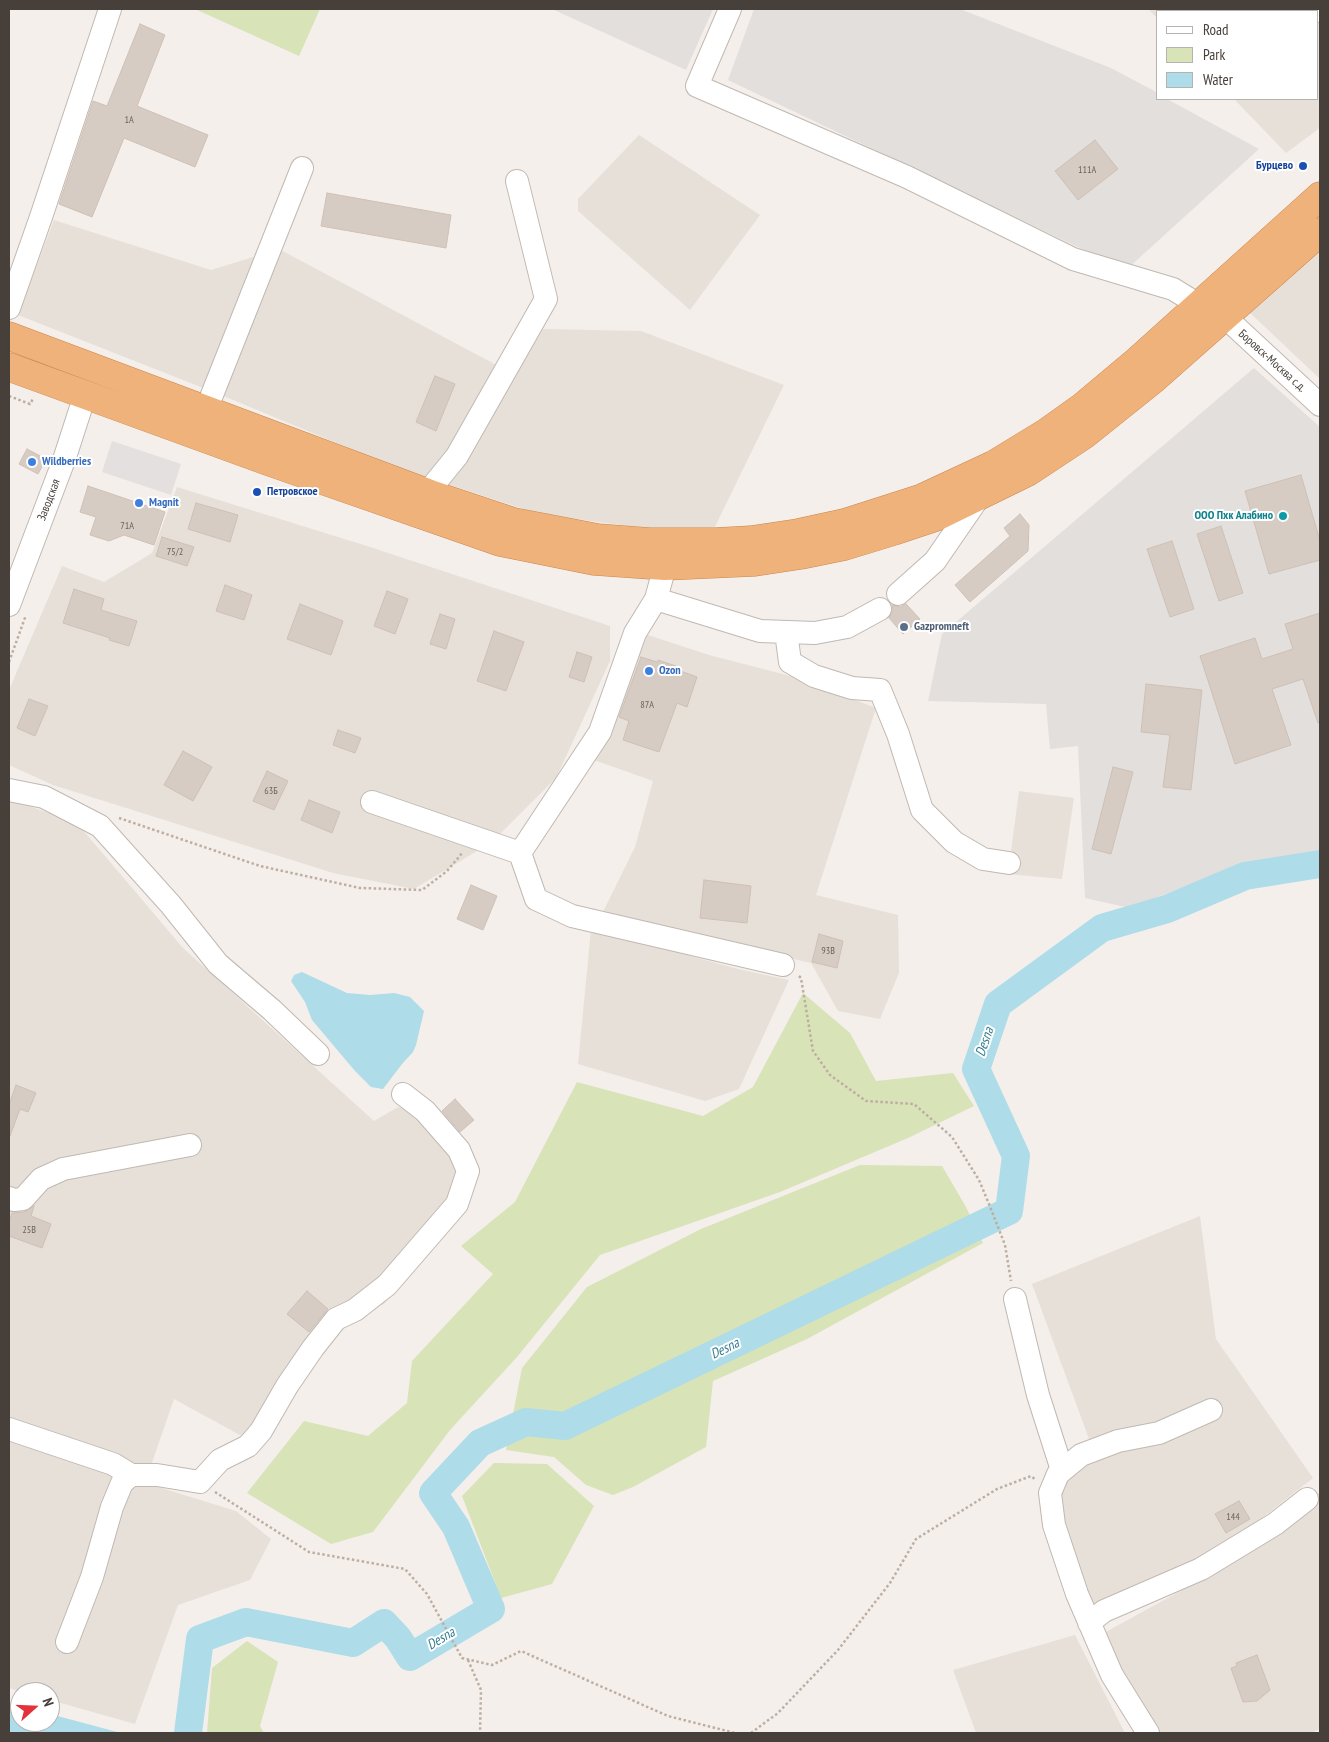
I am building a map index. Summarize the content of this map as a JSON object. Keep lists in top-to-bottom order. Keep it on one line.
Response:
{"streets":{"street":["Боровск-Москва с.д.","Заводская"]},"water":["Desna"],"places":["Бурцево","Wildberries","Петровское","Magnit","ООО Пхк Алабино","Gazpromneft","Ozon"],"house_numbers":["1А","111А","71А","75/2","87А","63Б","93В","25В","144"],"legend":["Road","Park","Water"],"north":"right"}
